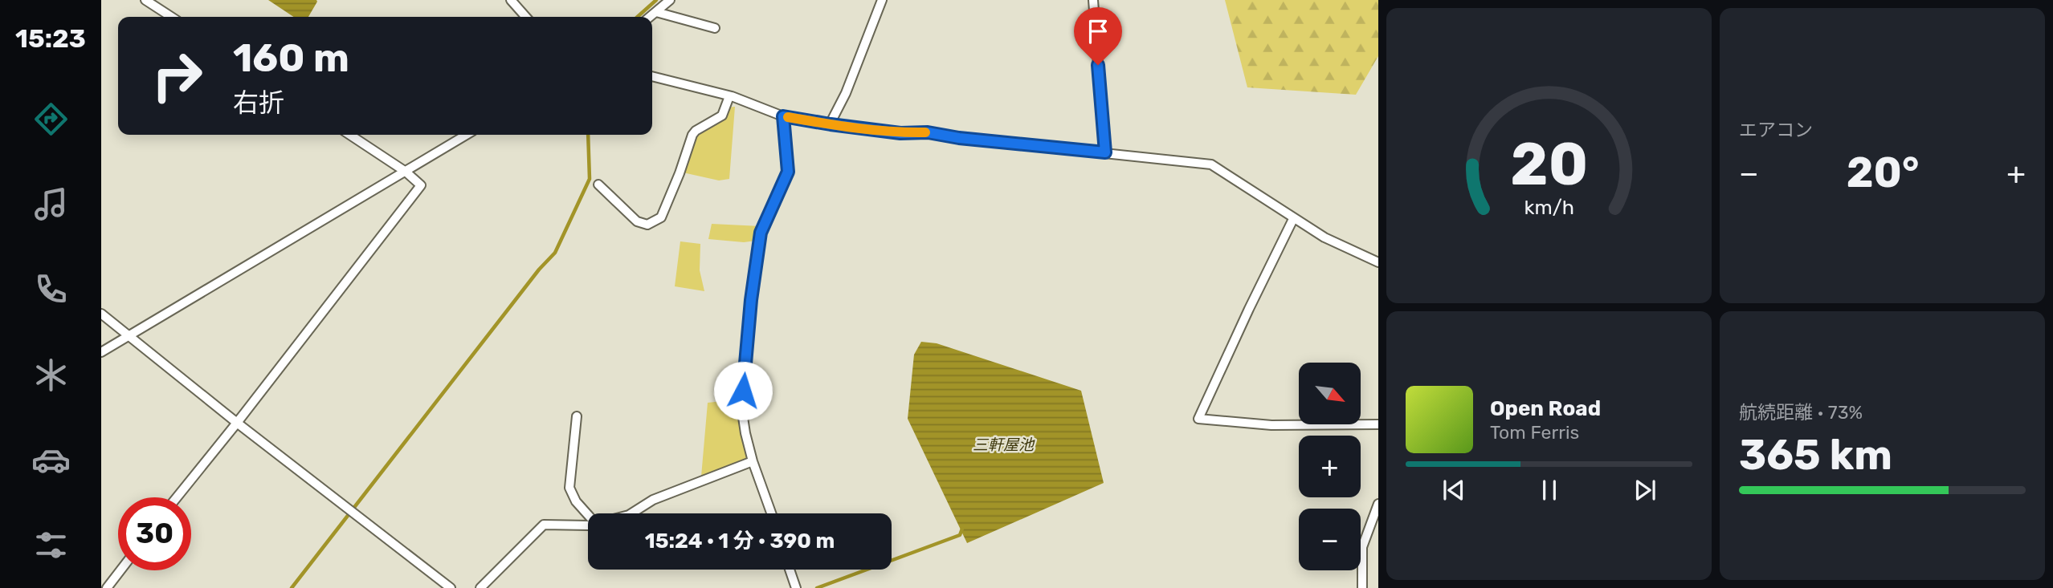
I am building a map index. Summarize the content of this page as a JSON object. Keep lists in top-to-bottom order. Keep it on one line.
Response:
{"water":["三軒屋池"],"north":"bottom right","page":{"tabs":"15:23","tile":["エアコン",["航続距離 · 73%","365 km"]],"turn":["160 m","右折"],"heat":["−","20°","+"],"map_buttons":["+","−"],"song":["Open Road","Tom Ferris"],"limit":"30","trip":"15:24 · 1 分 · 390 m","gauge":["20","km/h"]}}
